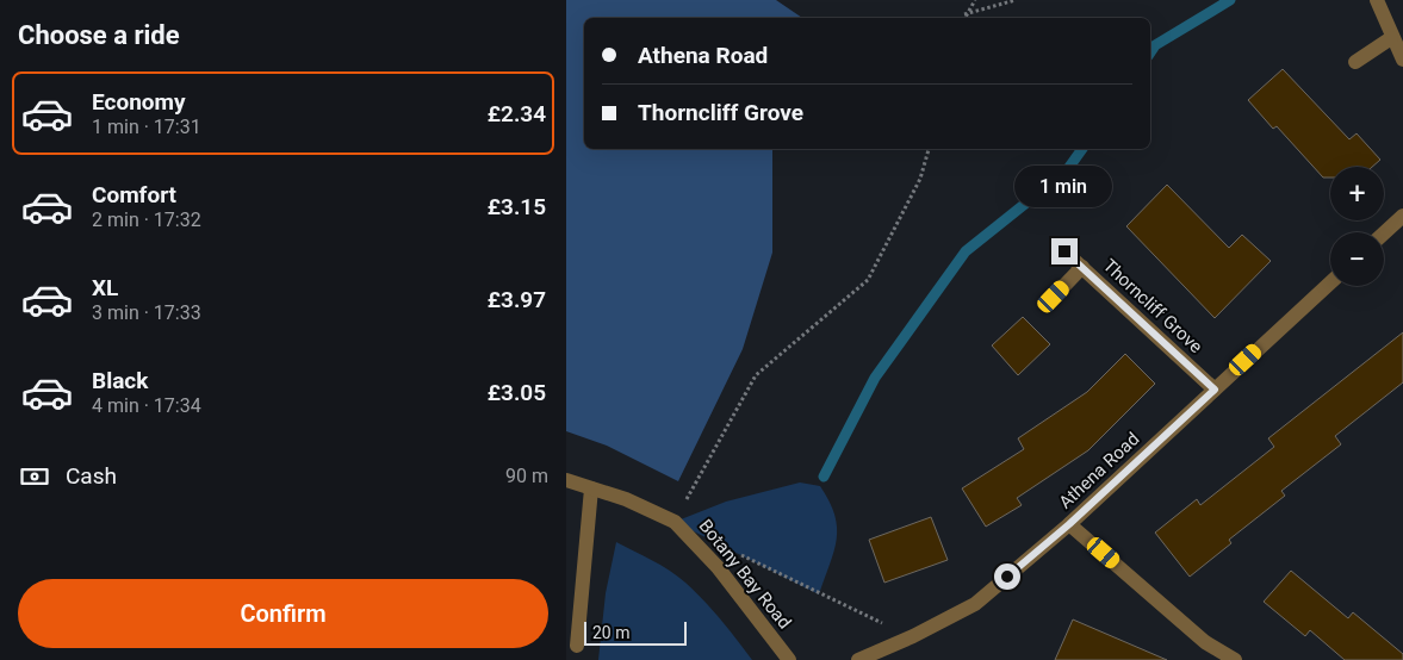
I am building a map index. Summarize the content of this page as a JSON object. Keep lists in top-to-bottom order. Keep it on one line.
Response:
{"streets":{"street":["Thorncliff Grove","Athena Road","Botany Bay Road"]},"crossings":[["Thorncliff Grove","Athena Road"]],"scale_bar":"20 m","page":{"heading":"Choose a ride","banner":["Athena Road","Thorncliff Grove"],"list":[{"name":"Economy","note":"1 min · 17:31","value":"£2.34"},{"name":"Comfort","note":"2 min · 17:32","value":"£3.15"},{"name":"XL","note":"3 min · 17:33","value":"£3.97"},{"name":"Black","note":"4 min · 17:34","value":"£3.05"}],"bubble":"1 min","map_buttons":["+","−"],"pay":["Cash","90 m"],"buttons":"Confirm","scale":"20 m"}}
